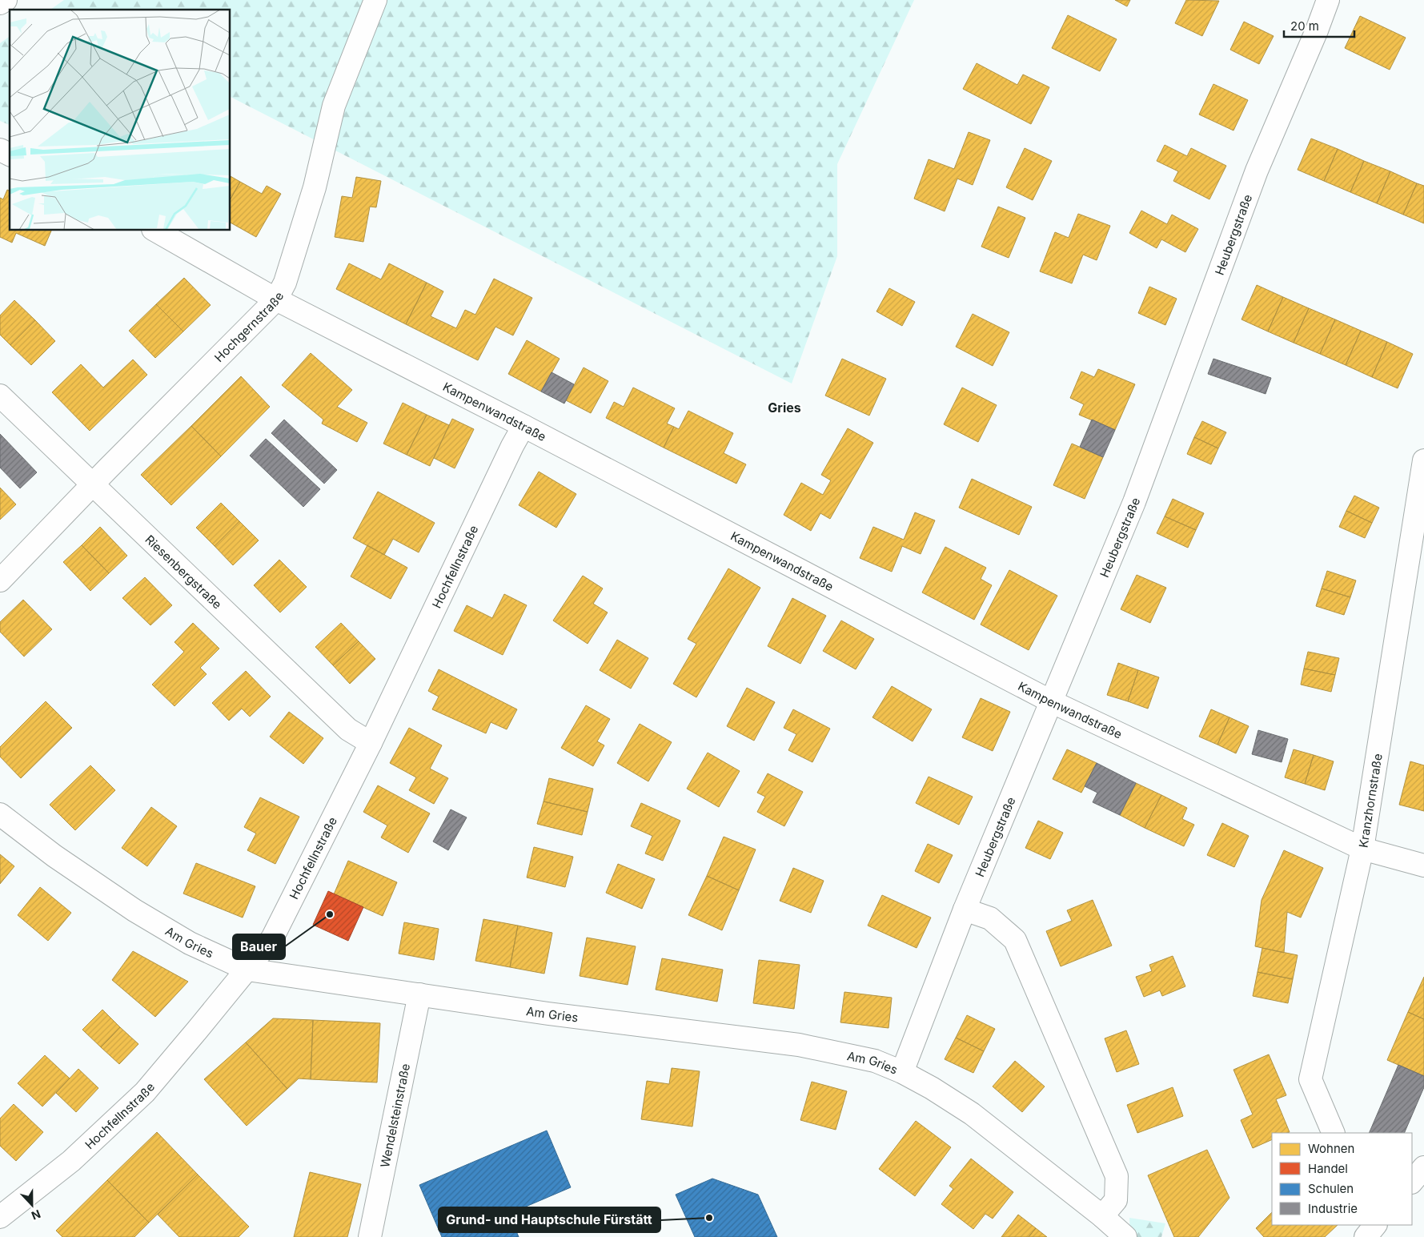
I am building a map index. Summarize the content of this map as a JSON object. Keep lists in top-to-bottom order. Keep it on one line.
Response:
{"streets":{"street":["Heubergstraße","Hochgernstraße","Kampenwandstraße","Hochfellnstraße","Riesenbergstraße","Kranzhornstraße","Am Gries","Wendelsteinstraße"]},"crossings":[["Heubergstraße","Kampenwandstraße"],["Heubergstraße","Am Gries"],["Hochgernstraße","Kampenwandstraße"],["Hochgernstraße","Riesenbergstraße"],["Kampenwandstraße","Hochfellnstraße"],["Kampenwandstraße","Kranzhornstraße"],["Hochfellnstraße","Riesenbergstraße"],["Hochfellnstraße","Am Gries"],["Am Gries","Wendelsteinstraße"]],"districts":["Gries"],"places":["Bauer","Grund- und Hauptschule Fürstätt"],"legend":["Wohnen","Handel","Schulen","Industrie"],"scale_bar":"20 m","north":"bottom"}
